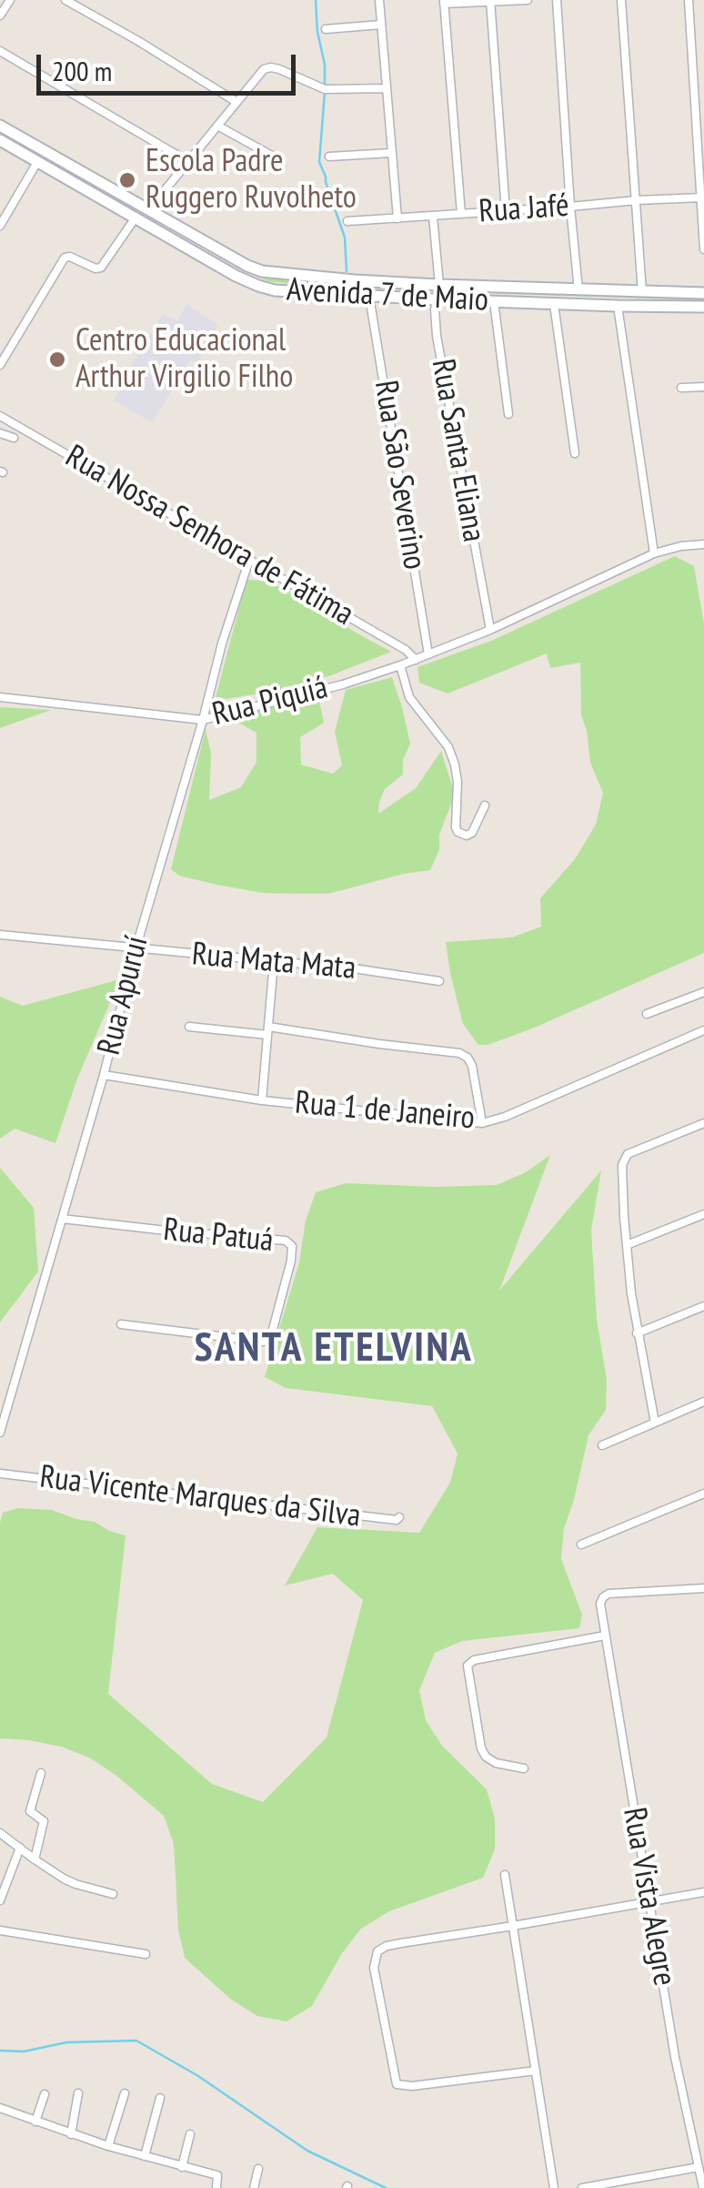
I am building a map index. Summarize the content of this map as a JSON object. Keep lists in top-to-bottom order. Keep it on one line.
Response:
{"streets":{"main road":["Avenida 7 de Maio"],"street":["Rua Jafé","Rua Santa Eliana","Rua São Severino","Rua Nossa Senhora de Fátima","Rua Piquiá","Rua Mata Mata","Rua Apuruí","Rua 1 de Janeiro","Rua Patuá","Rua Vicente Marques da Silva","Rua Vista Alegre"]},"crossings":[["Rua Jafé","Rua Santa Eliana"],["Avenida 7 de Maio","Rua Santa Eliana"],["Avenida 7 de Maio","Rua São Severino"],["Rua Santa Eliana","Rua Piquiá"],["Rua São Severino","Rua Piquiá"],["Rua Nossa Senhora de Fátima","Rua Piquiá"],["Rua Nossa Senhora de Fátima","Rua Apuruí"],["Rua Piquiá","Rua Apuruí"],["Rua Mata Mata","Rua Apuruí"],["Rua Apuruí","Rua 1 de Janeiro"],["Rua Apuruí","Rua Patuá"]],"districts":["SANTA ETELVINA"],"places":["Escola Padre Ruggero Ruvolheto","Centro Educacional Arthur Virgilio Filho"],"scale_bar":"200 m"}
